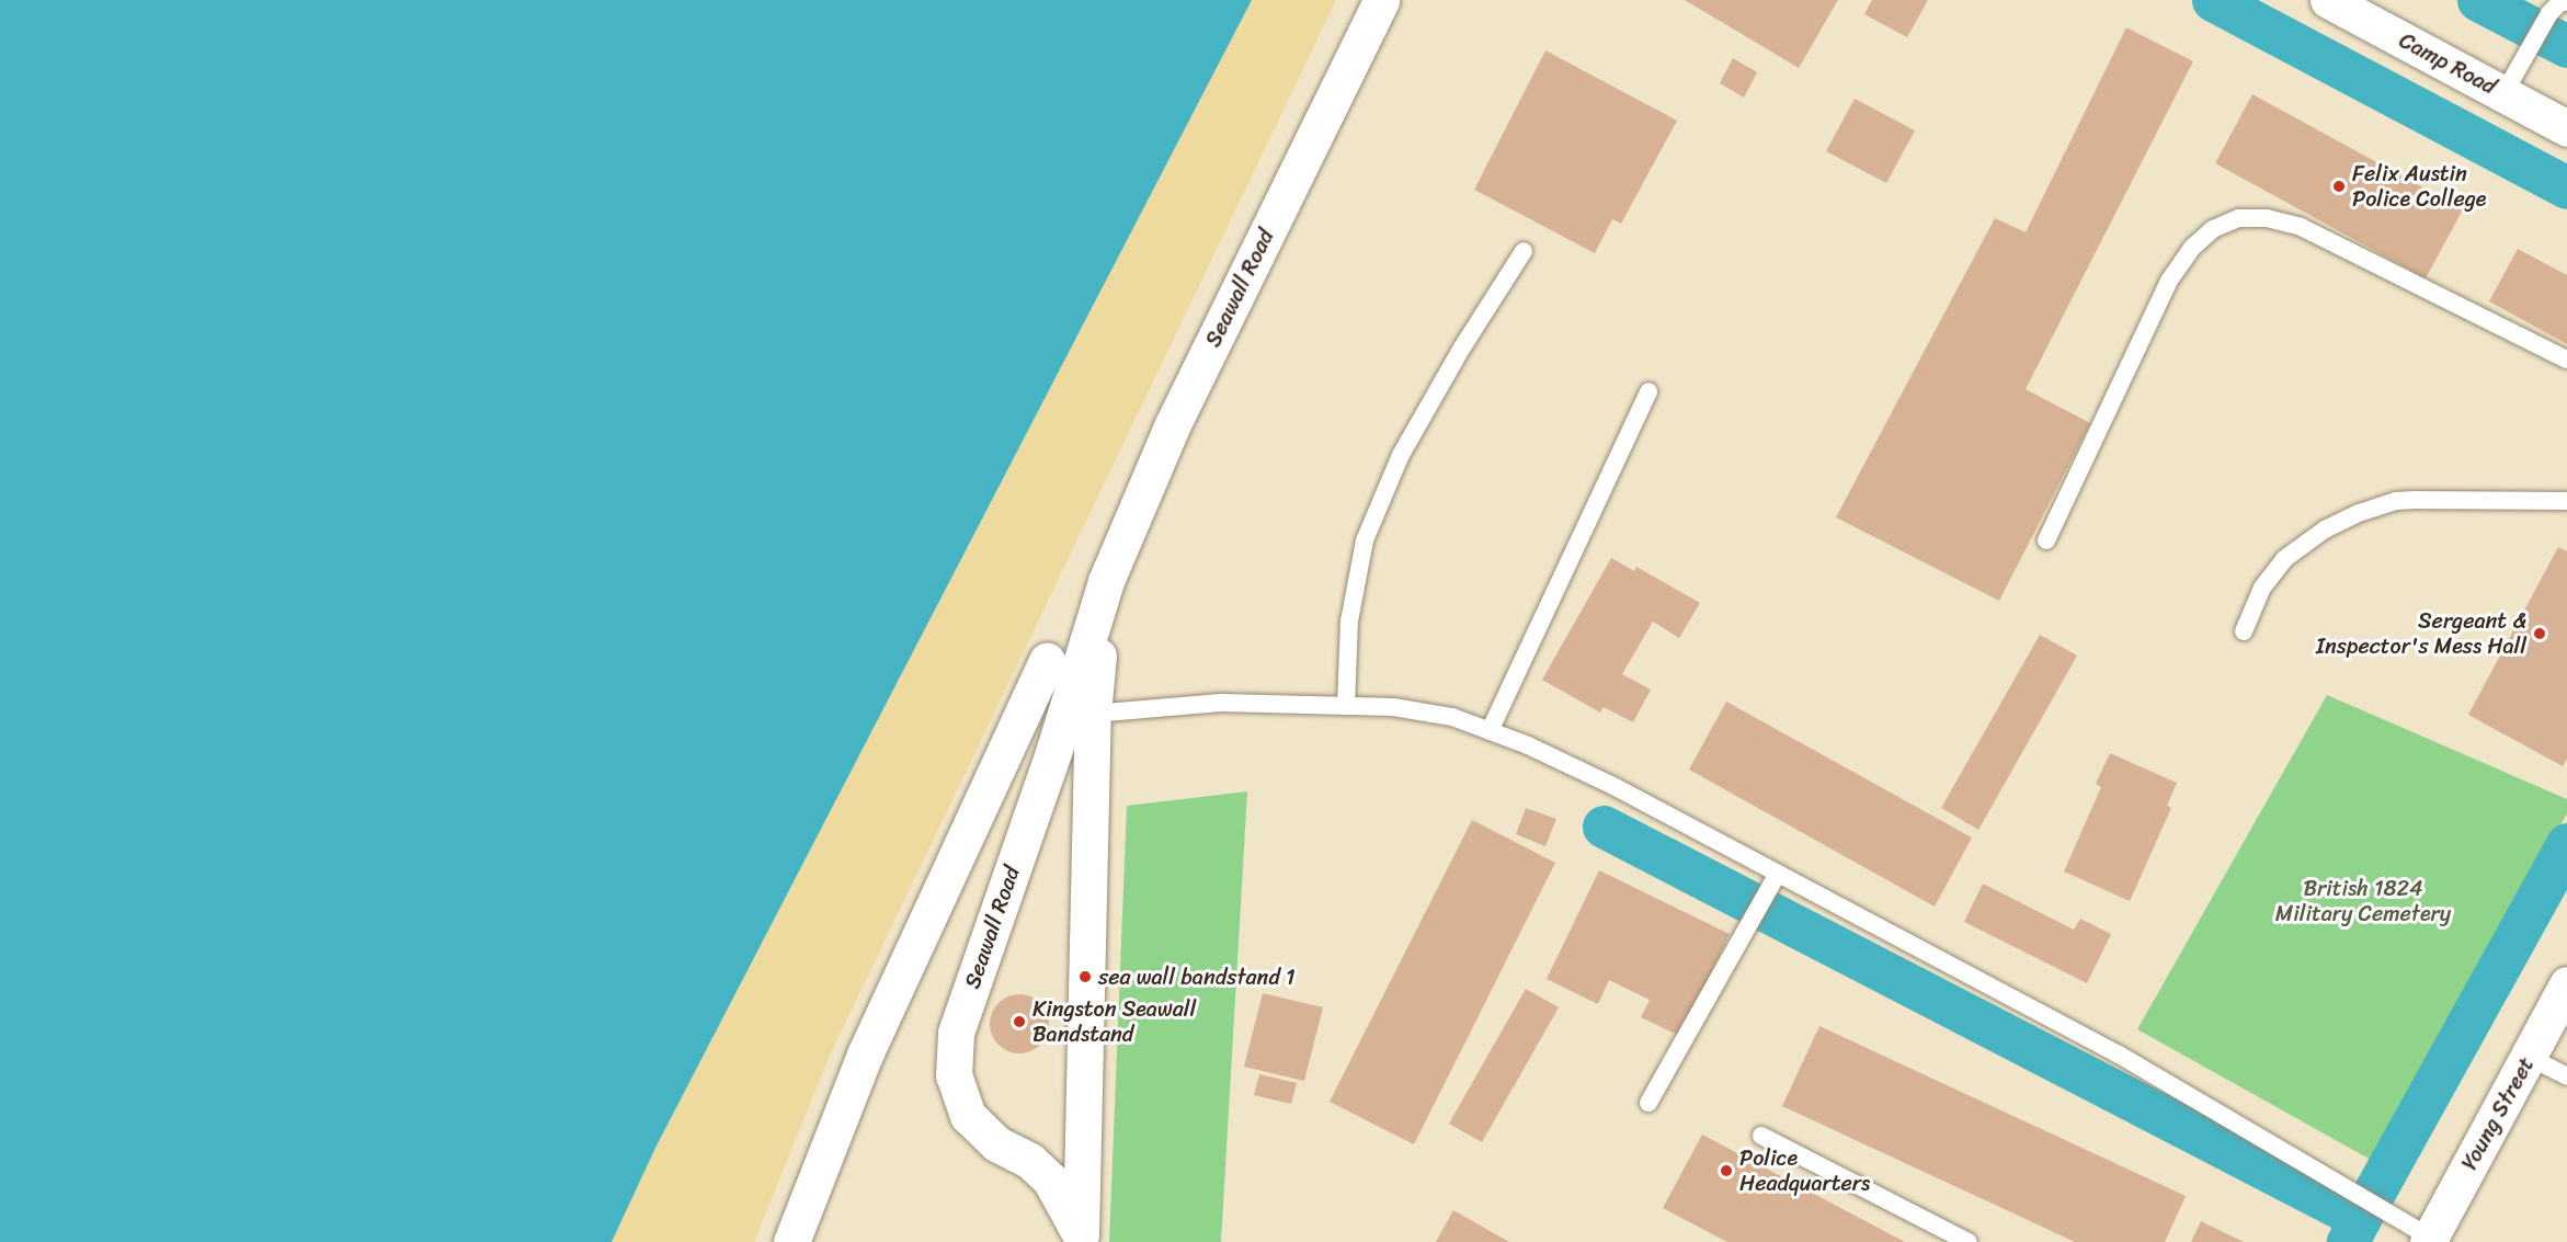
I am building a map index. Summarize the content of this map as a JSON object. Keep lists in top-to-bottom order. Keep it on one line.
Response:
{"streets":{"street":["Camp Road","Seawall Road","Young Street"]},"parks":["British 1824 Military Cemetery"],"places":["Felix Austin Police College","Sergeant & Inspector's Mess Hall","sea wall bandstand 1","Kingston Seawall Bandstand","Police Headquarters"]}
